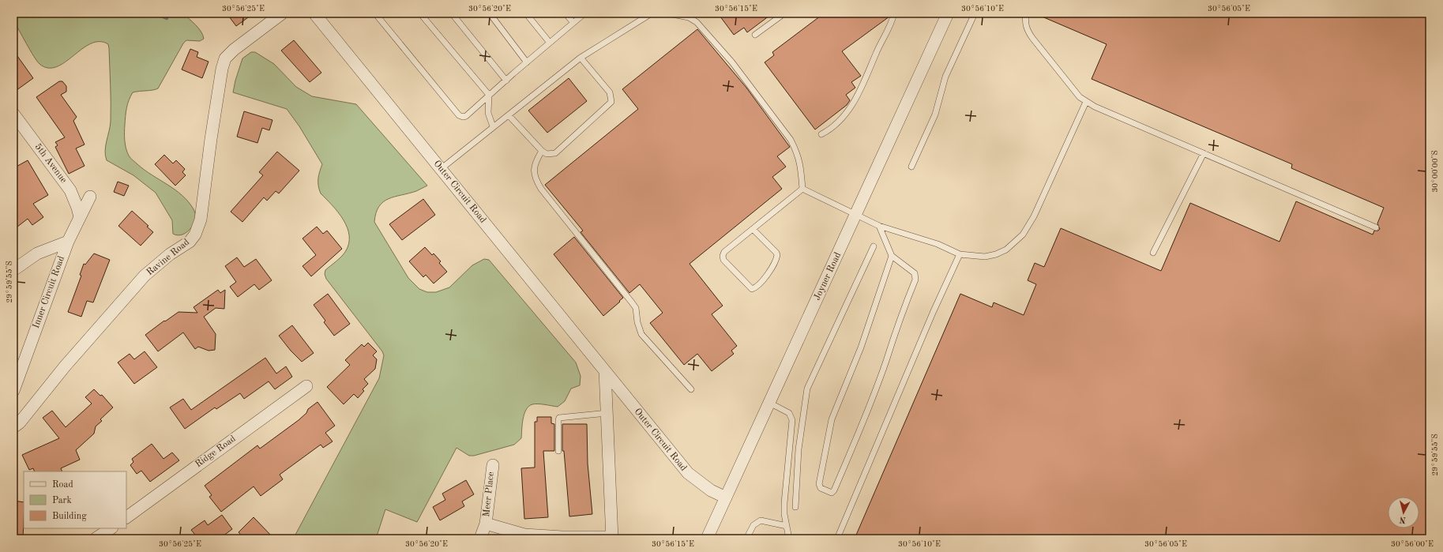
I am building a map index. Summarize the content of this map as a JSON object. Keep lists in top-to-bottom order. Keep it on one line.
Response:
{"streets":{"street":["5th Avenue","Outer Circuit Road","Ravine Road","Joyner Road","Inner Circuit Road","Ridge Road","Meer Place"]},"crossings":[["5th Avenue","Inner Circuit Road"],["Outer Circuit Road","Joyner Road"]],"legend":["Road","Park","Building"],"north":"bottom","coordinates":["30°56'25\"E","30°56'20\"E","30°56'15\"E","30°56'10\"E","30°56'05\"E","30°00'00\"S","29°59'55\"S","30°56'00\"E"]}
